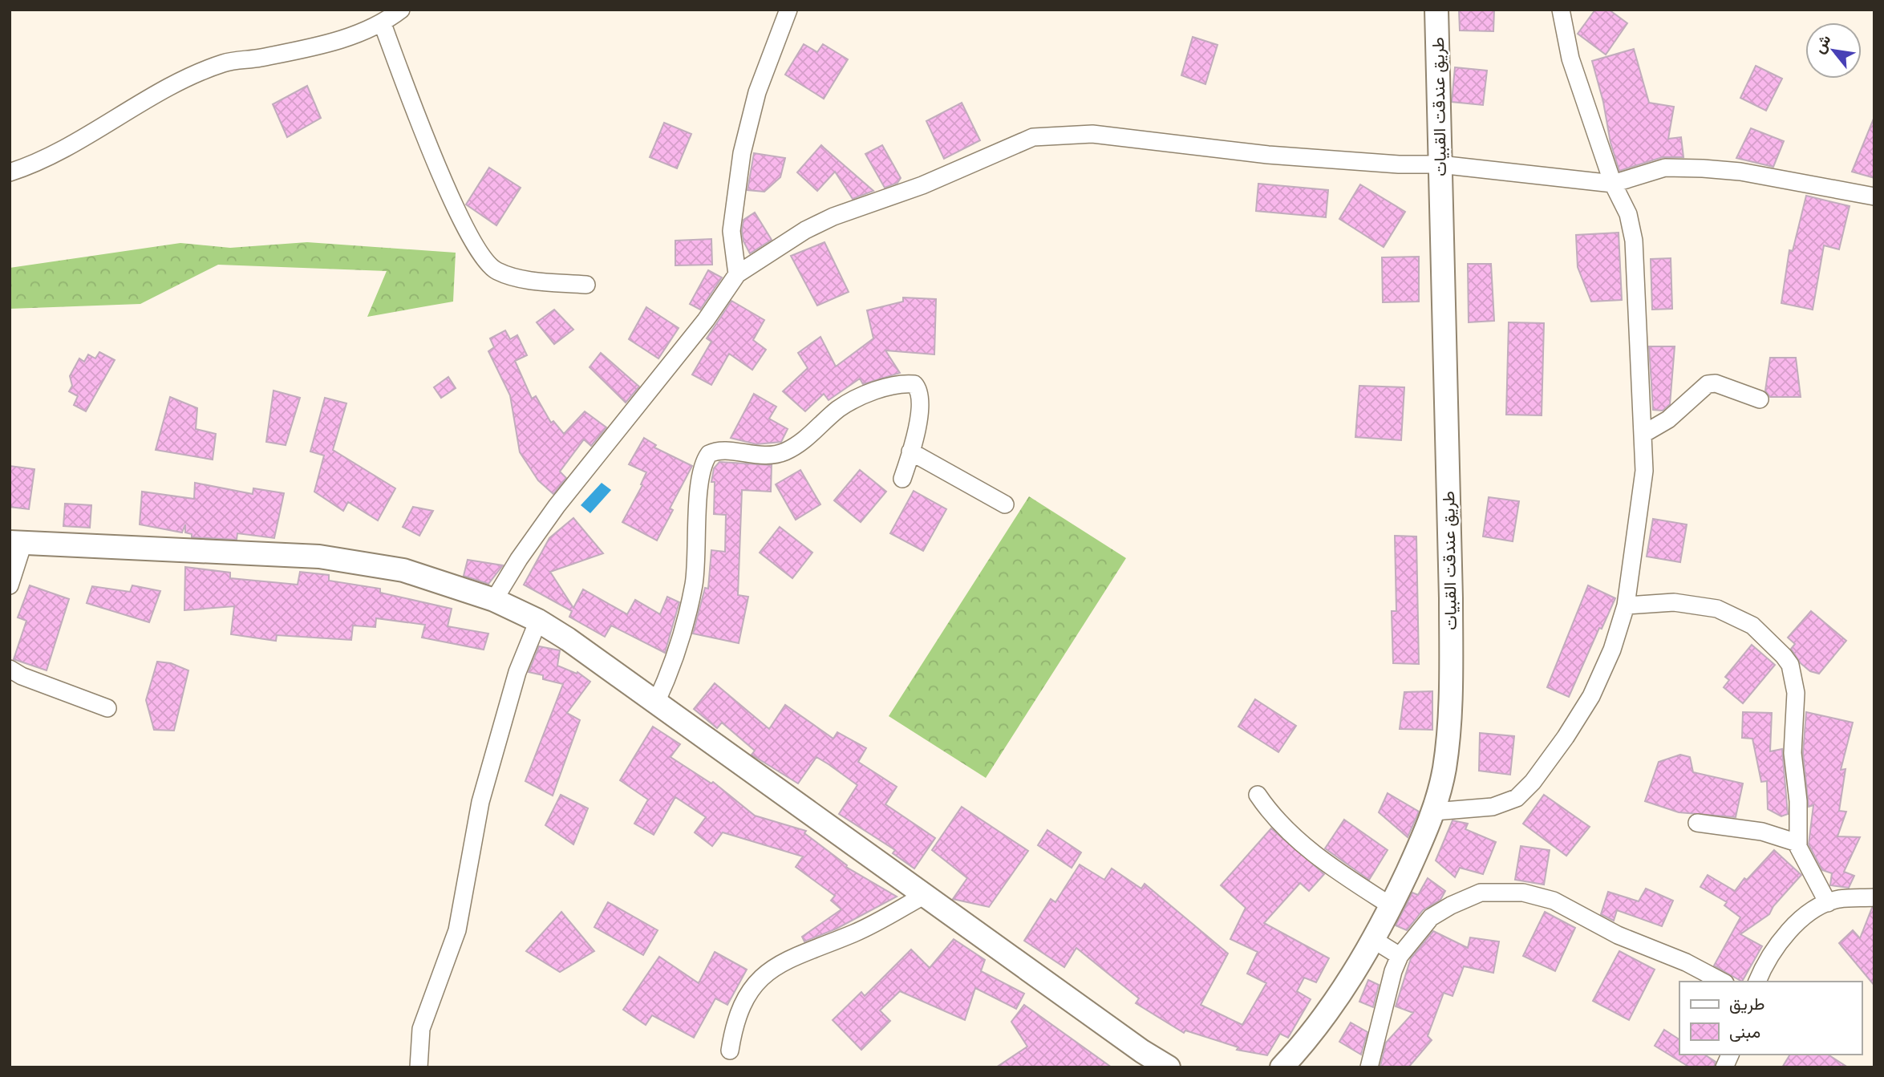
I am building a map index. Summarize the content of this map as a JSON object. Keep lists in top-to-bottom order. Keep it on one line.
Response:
{"streets":{"main road":["طريق عندقت القبيات"]},"legend":["طريق","مبنى"],"north":"top left"}
